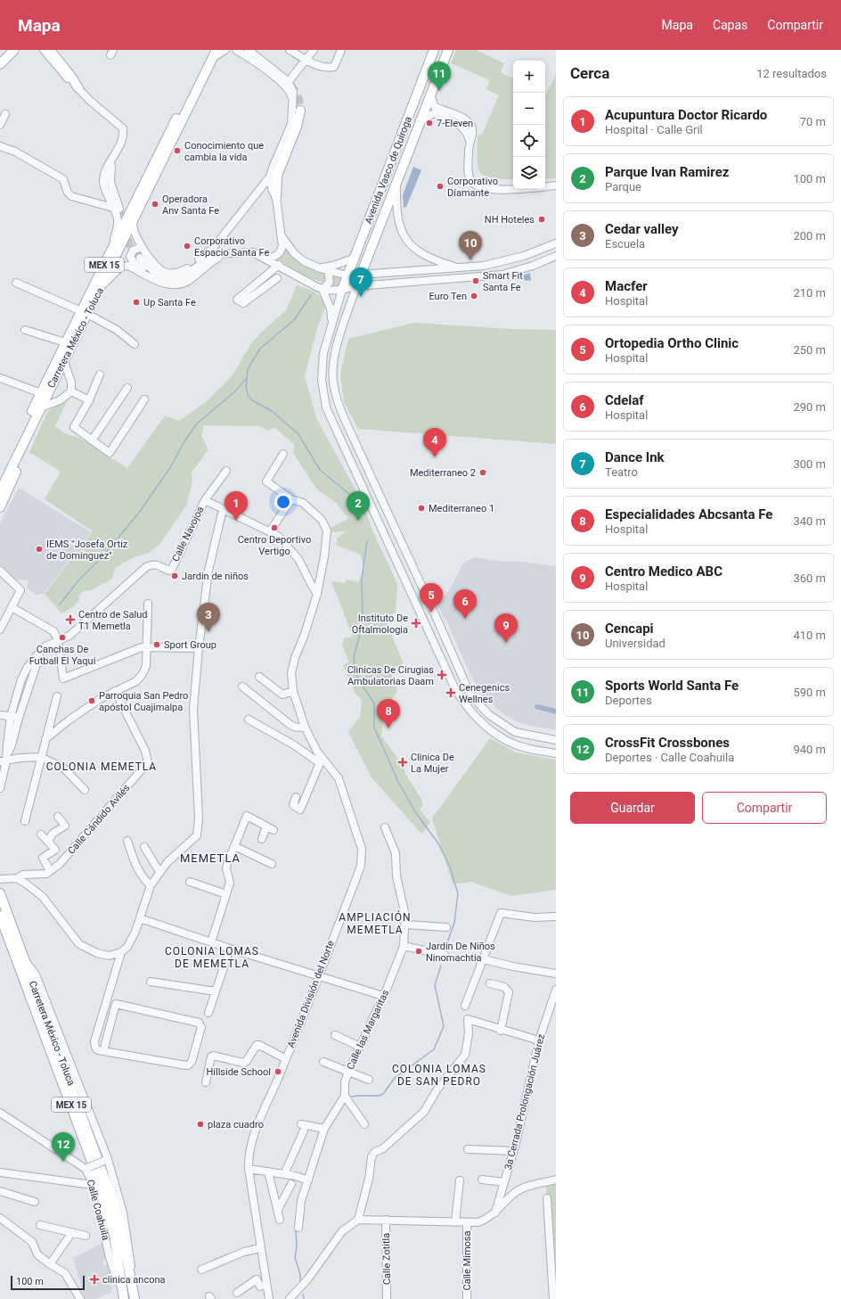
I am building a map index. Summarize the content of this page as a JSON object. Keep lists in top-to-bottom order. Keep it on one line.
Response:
{"streets":{"main road":["Avenida Vasco de Quiroga","MEX 15","Carretera México - Toluca"],"street":["Calle Navojoa","Calle Cándido Avilés","Avenida División del Norte","Calle las Margaritas","3a Cerrada Prolongación Juárez","Calle Coahuila","Calle Zotitla","Calle Mimosa"]},"crossings":[["Carretera México - Toluca","Calle Coahuila"]],"districts":["COLONIA MEMETLA","MEMETLA","AMPLIACIÓN MEMETLA","COLONIA LOMAS DE MEMETLA","COLONIA LOMAS DE SAN PEDRO"],"places":{"other":["7-Eleven","Conocimiento que cambia la vida","Corporativo Diamante","Operadora Anv Santa Fe","NH Hoteles","Corporativo Espacio Santa Fe","Smart Fit Santa Fe","Euro Ten","Up Santa Fe","Mediterraneo 2","Mediterraneo 1","Centro Deportivo Vertigo","IEMS \"Josefa Ortiz de Domínguez\"","Jardín de niños","Canchas De Futball El Yaqui","Sport Group","Parroquia San Pedro apóstol Cuajimalpa","Jardin De Niños Ninomachtia","Hillside School","plaza cuadro"],"health":["Centro de Salud T1 Memetla","Instituto De Oftalmologia","Clinicas De Cirugias Ambulatorias Daam","Cenegenics Wellnes","Clinica De La Mujer","clinica ancona"]},"scale_bar":"100 m","page":{"header":"Mapa","nav":["Mapa","Capas","Compartir"],"heading":["Cerca","12 resultados"],"map_buttons":["+","−"],"pins":["11","10","7","4","1","2","5","6","3","9","8","12"],"list":[{"mark":"1","name":"Acupuntura Doctor Ricardo","note":"Hospital · Calle Gril","value":"70 m"},{"mark":"2","name":"Parque Ivan Ramirez","note":"Parque","value":"100 m"},{"mark":"3","name":"Cedar valley","note":"Escuela","value":"200 m"},{"mark":"4","name":"Macfer","note":"Hospital","value":"210 m"},{"mark":"5","name":"Ortopedia Ortho Clinic","note":"Hospital","value":"250 m"},{"mark":"6","name":"Cdelaf","note":"Hospital","value":"290 m"},{"mark":"7","name":"Dance Ink","note":"Teatro","value":"300 m"},{"mark":"8","name":"Especialidades Abcsanta Fe","note":"Hospital","value":"340 m"},{"mark":"9","name":"Centro Medico ABC","note":"Hospital","value":"360 m"},{"mark":"10","name":"Cencapi","note":"Universidad","value":"410 m"},{"mark":"11","name":"Sports World Santa Fe","note":"Deportes","value":"590 m"},{"mark":"12","name":"CrossFit Crossbones","note":"Deportes · Calle Coahuila","value":"940 m"}],"buttons":["Guardar","Compartir"],"scale":"100 m"}}
